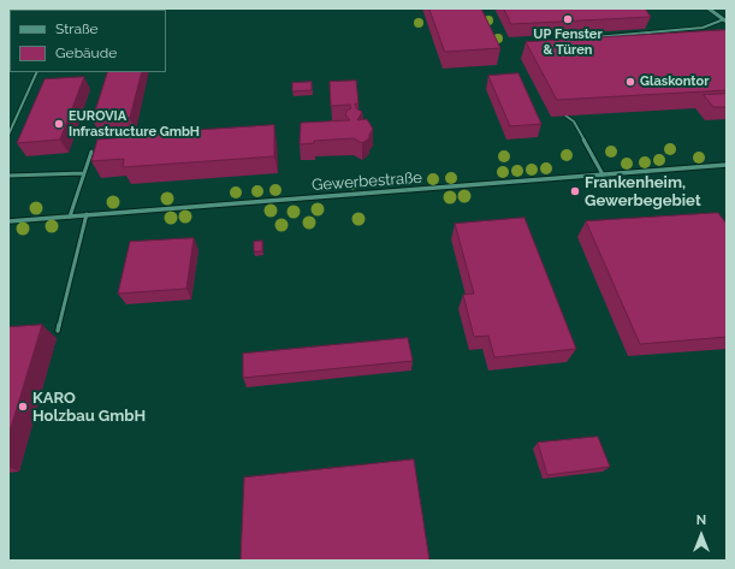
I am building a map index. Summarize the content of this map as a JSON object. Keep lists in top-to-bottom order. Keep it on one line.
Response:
{"streets":{"street":["Gewerbestraße"]},"places":["UP Fenster & Türen","Glaskontor","EUROVIA Infrastructure GmbH","Frankenheim, Gewerbegebiet","KARO Holzbau GmbH"],"legend":["Straße","Gebäude"],"north":"top"}
